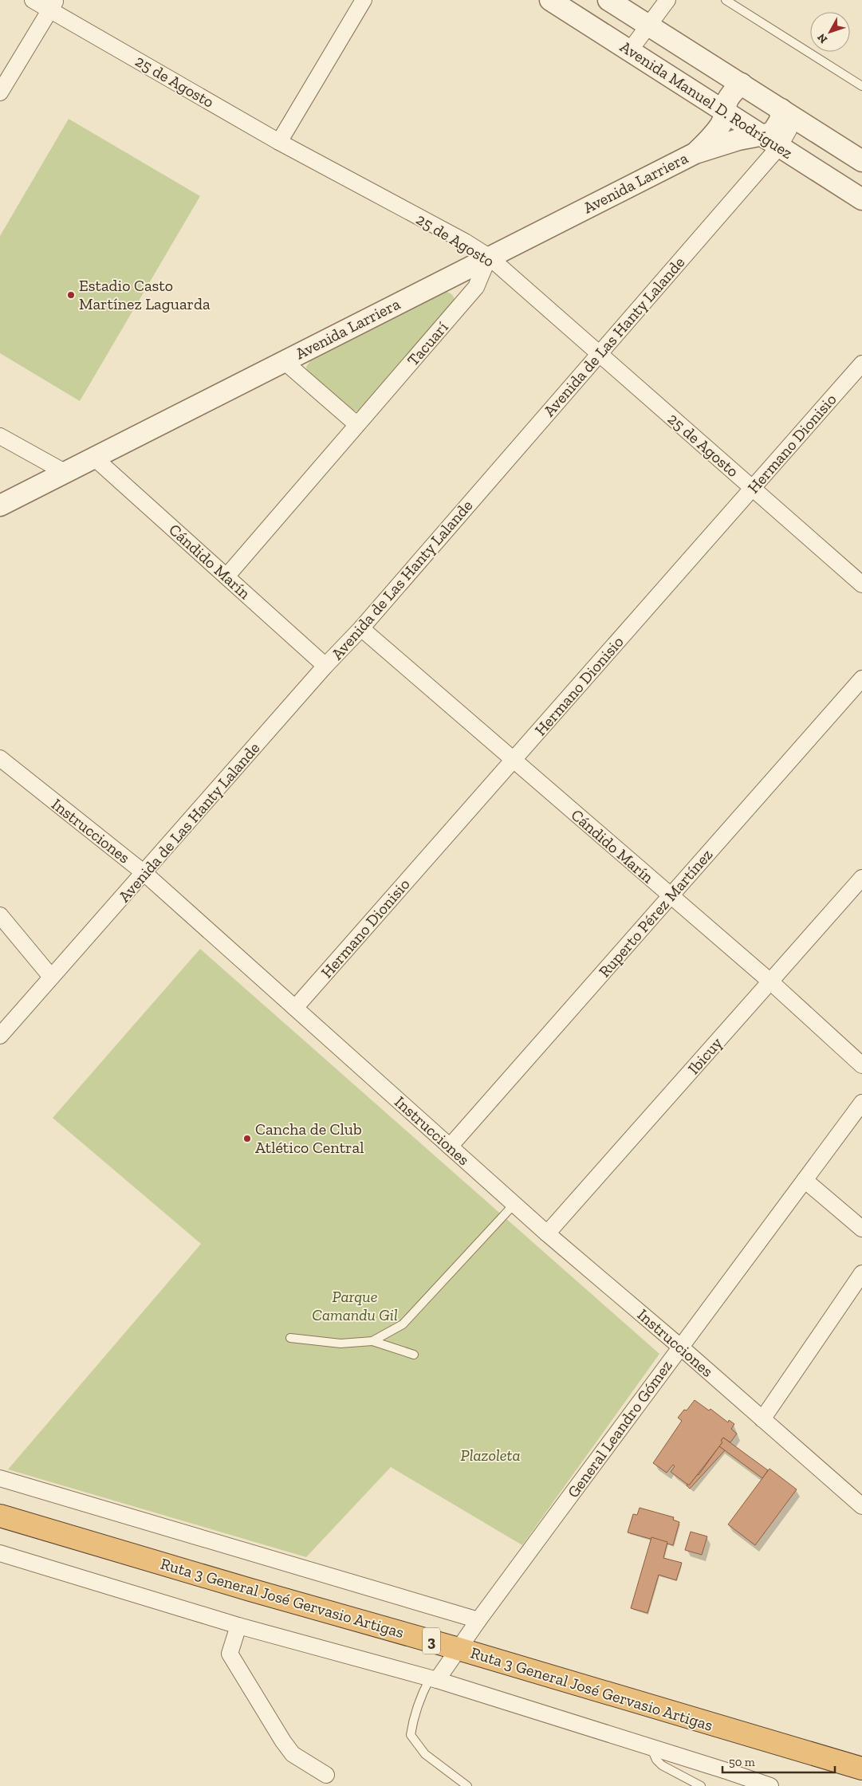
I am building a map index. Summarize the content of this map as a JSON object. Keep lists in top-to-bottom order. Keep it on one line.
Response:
{"streets":{"highway":["Ruta 3 General José Gervasio Artigas","3"],"street":["25 de Agosto","Avenida Manuel D. Rodríguez","Avenida Larriera","Avenida de Las Hanty Lalande","Tacuarí","Hermano Dionisio","Cándido Marín","Instrucciones","Ruperto Pérez Martínez","Ibicuy","General Leandro Gómez"]},"crossings":[["25 de Agosto","Avenida Larriera"],["25 de Agosto","Avenida de Las Hanty Lalande"],["25 de Agosto","Tacuarí"],["25 de Agosto","Hermano Dionisio"],["Avenida Manuel D. Rodríguez","Avenida Larriera"],["Avenida Manuel D. Rodríguez","Avenida de Las Hanty Lalande"],["Avenida Larriera","Avenida de Las Hanty Lalande"],["Avenida Larriera","Tacuarí"],["Avenida Larriera","Cándido Marín"],["Avenida de Las Hanty Lalande","Cándido Marín"],["Avenida de Las Hanty Lalande","Instrucciones"],["Tacuarí","Cándido Marín"],["Hermano Dionisio","Cándido Marín"],["Hermano Dionisio","Instrucciones"],["Cándido Marín","Ruperto Pérez Martínez"],["Cándido Marín","Ibicuy"],["Instrucciones","Ruperto Pérez Martínez"],["Instrucciones","Ibicuy"],["Instrucciones","General Leandro Gómez"],["General Leandro Gómez","Ruta 3 General José Gervasio Artigas"]],"parks":["Parque Camandu Gil","Plazoleta"],"places":["Estadio Casto Martínez Laguarda","Cancha de Club Atlético Central"],"scale_bar":"50 m","north":"bottom left"}
